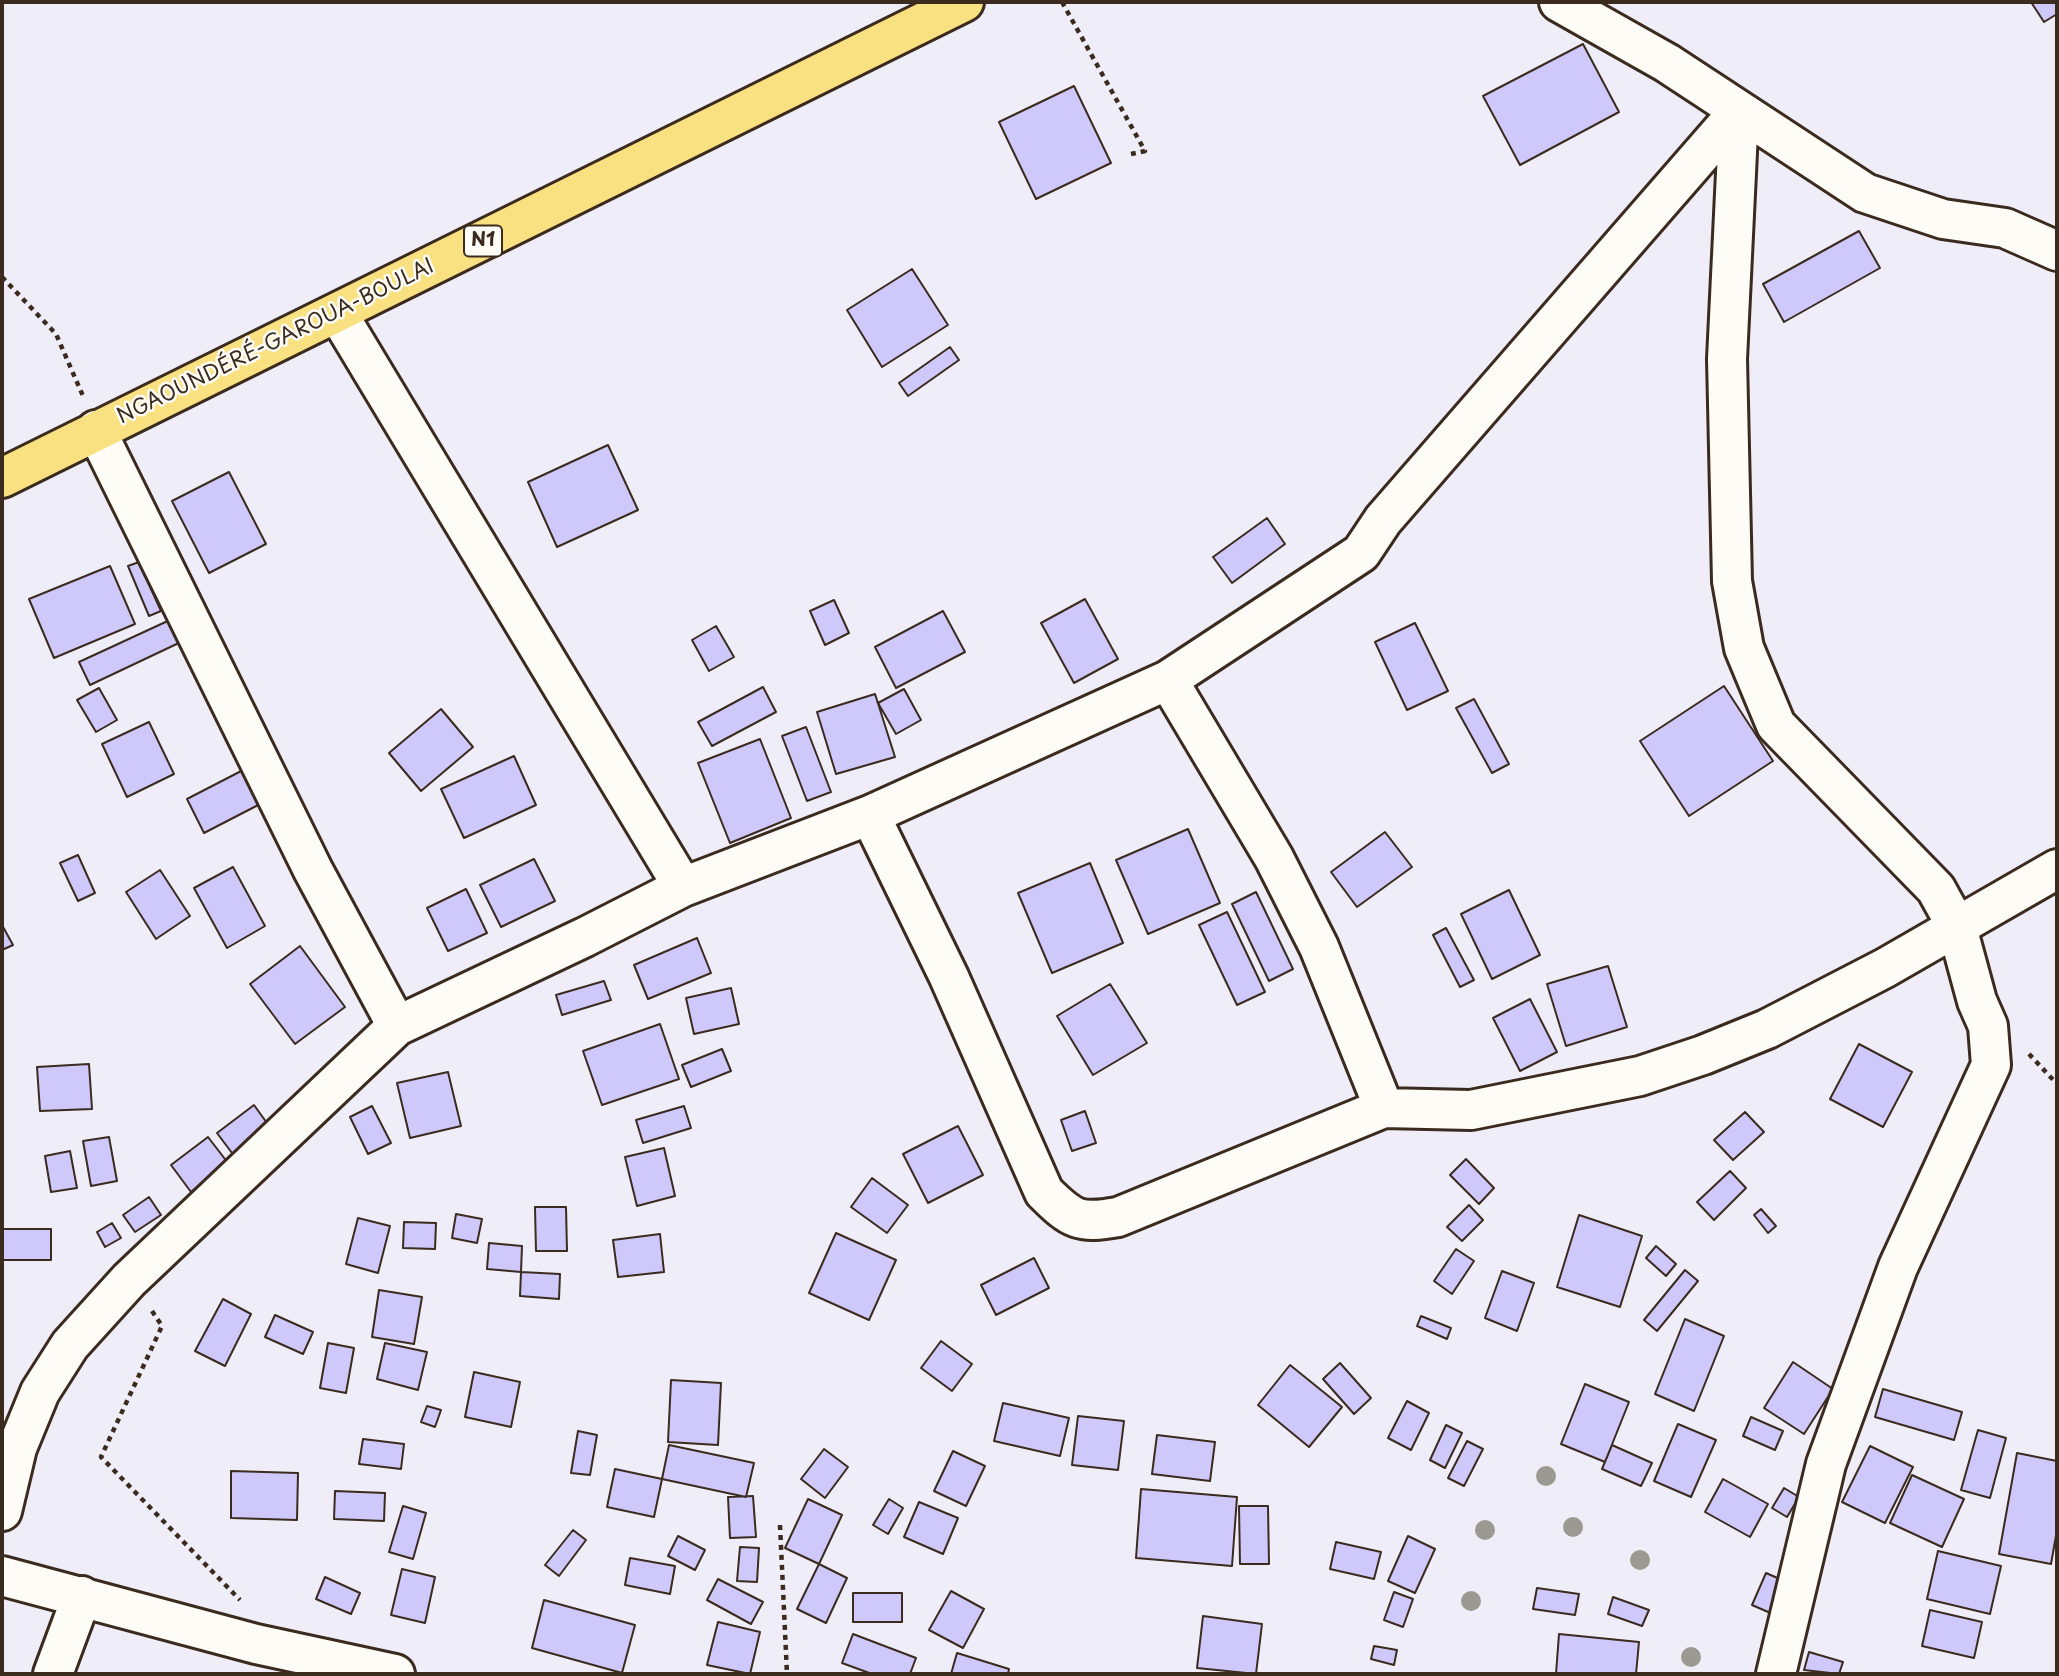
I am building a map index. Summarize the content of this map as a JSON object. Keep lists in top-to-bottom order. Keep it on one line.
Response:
{"streets":{"highway":["N1","NGAOUNDÉRÉ-GAROUA-BOULAI"]}}
